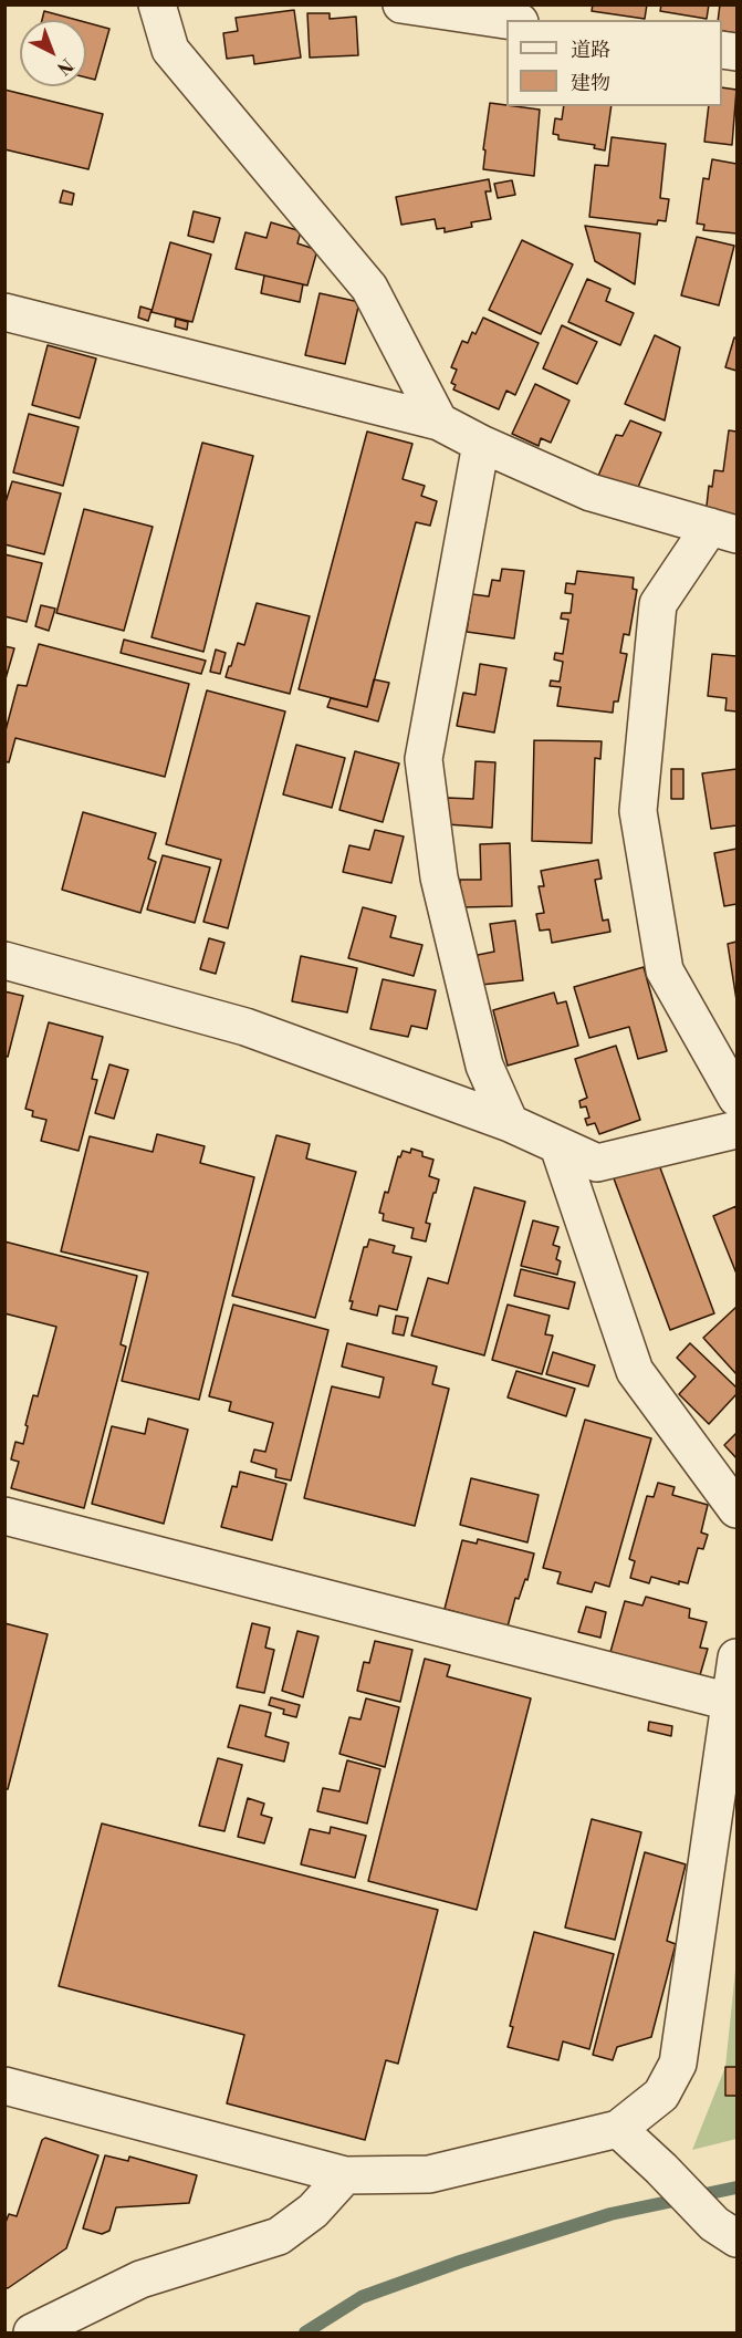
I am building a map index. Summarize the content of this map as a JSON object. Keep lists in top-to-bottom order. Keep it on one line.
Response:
{"legend":["道路","建物"],"north":"bottom right"}
